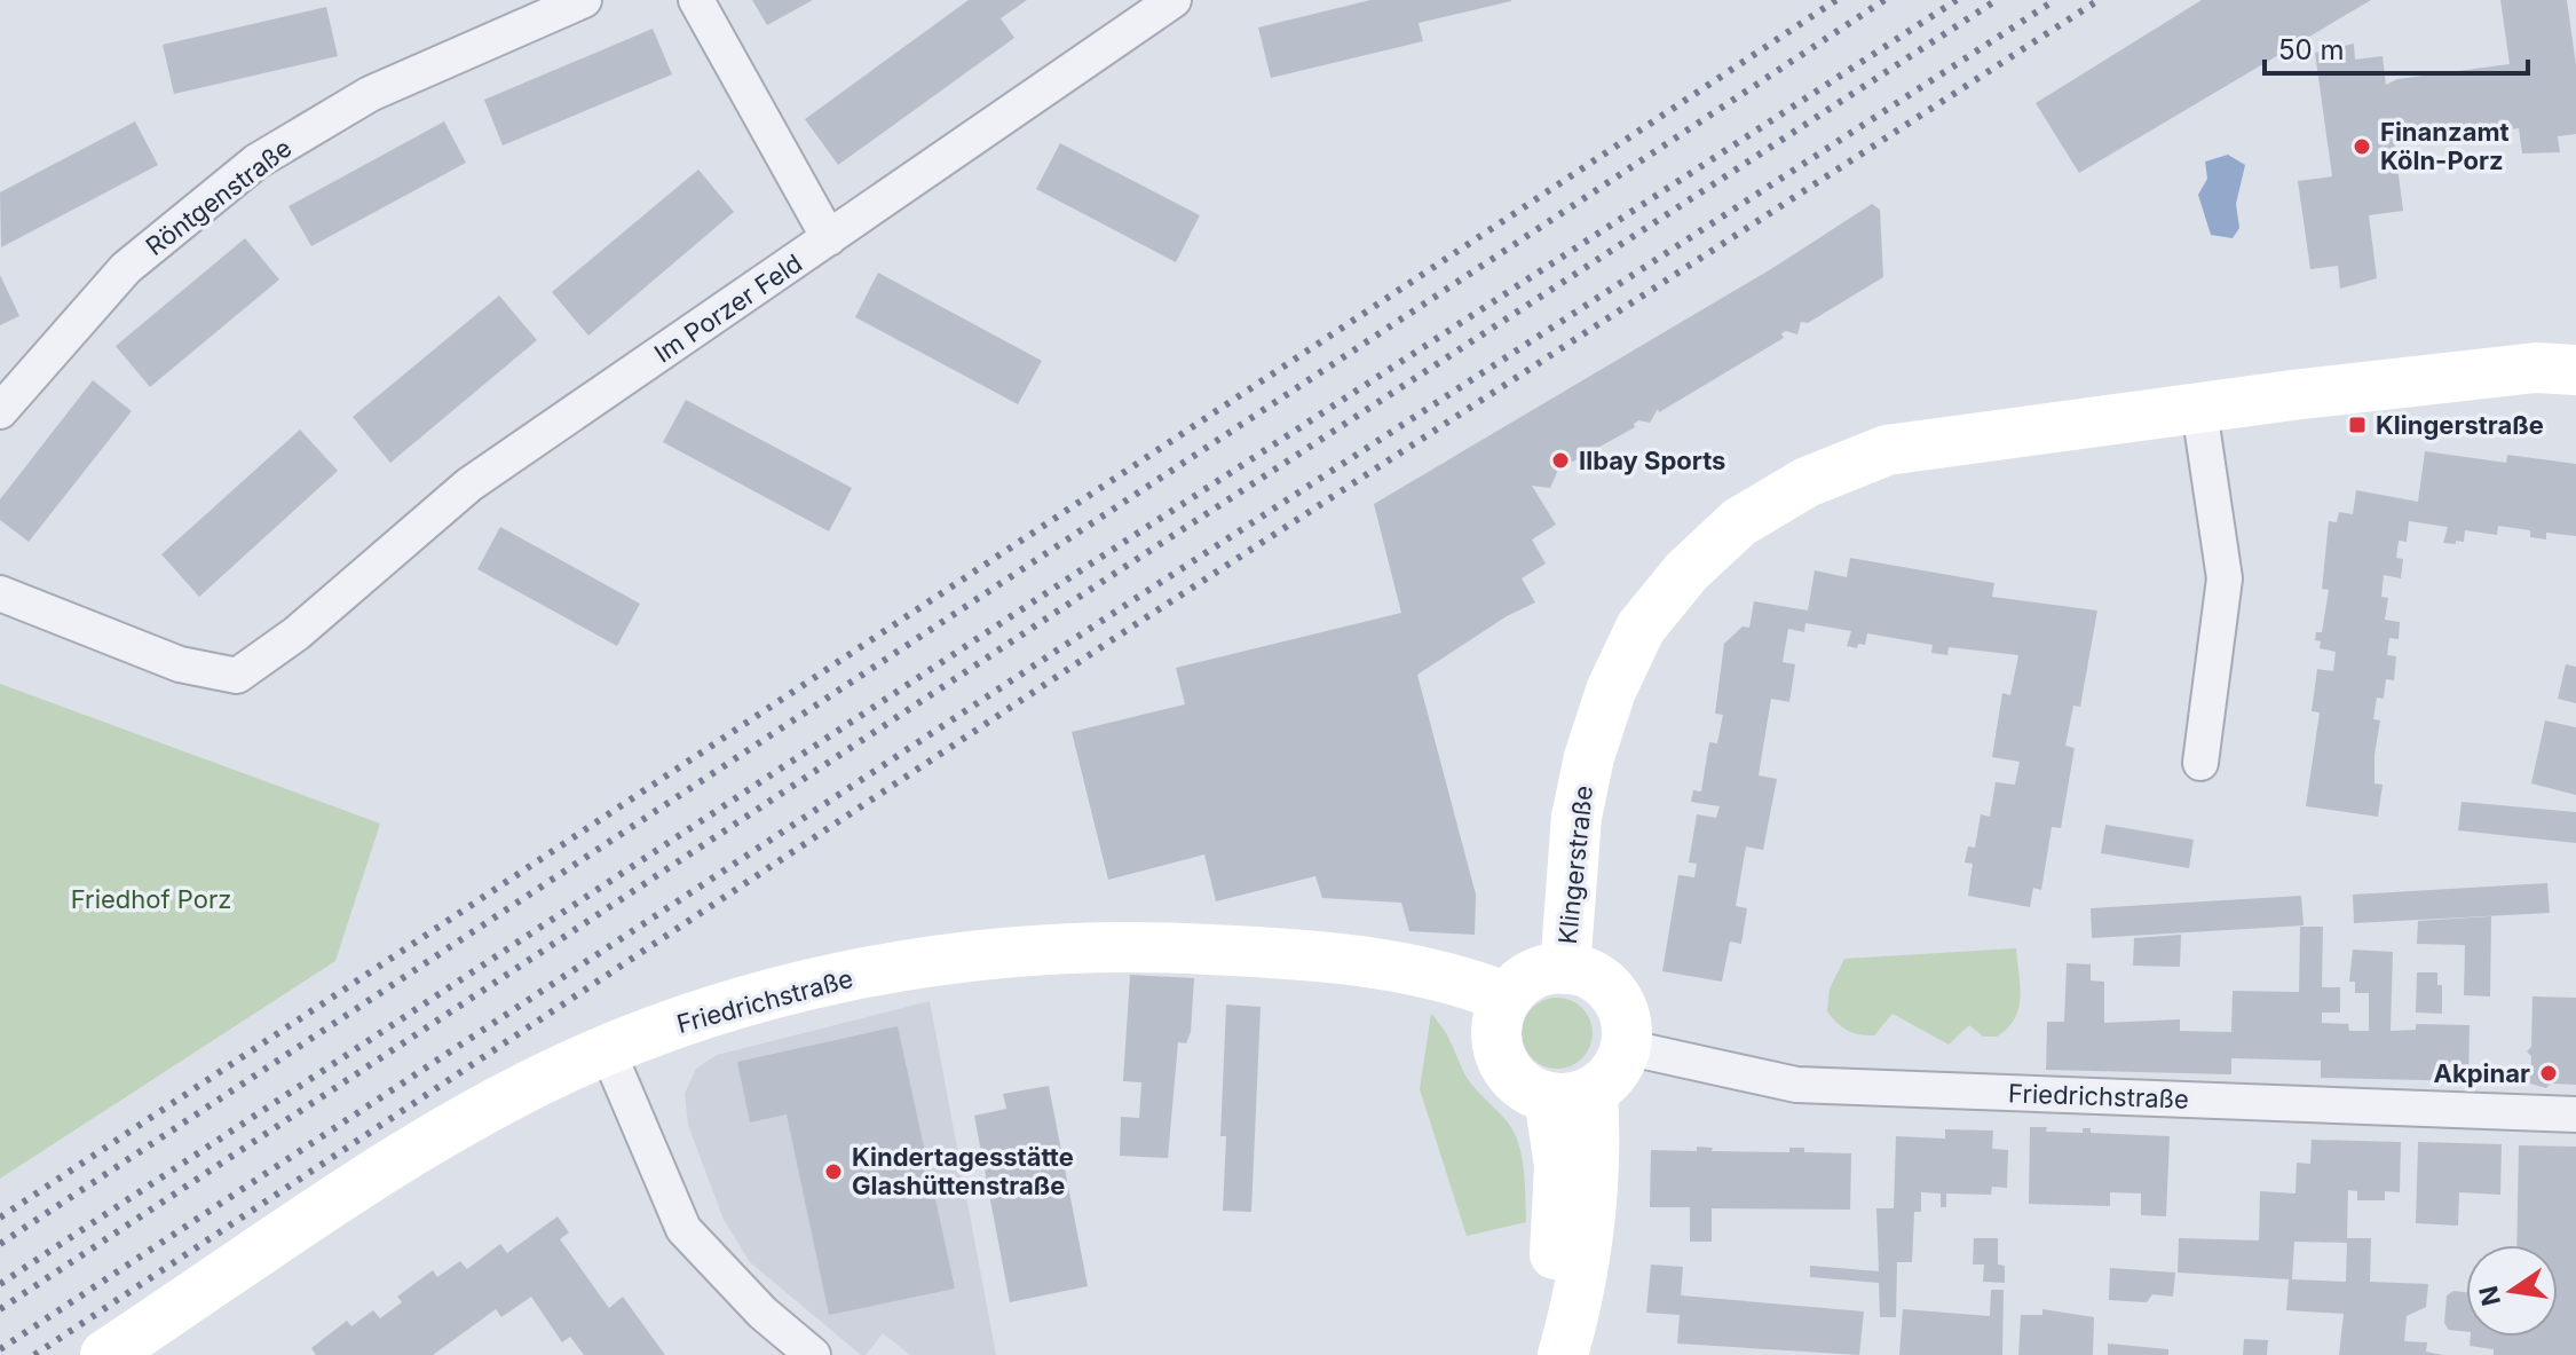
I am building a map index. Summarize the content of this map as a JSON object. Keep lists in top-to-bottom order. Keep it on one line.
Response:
{"streets":{"street":["Röntgenstraße","Im Porzer Feld","Klingerstraße","Friedrichstraße"]},"crossings":[["Klingerstraße","Friedrichstraße"]],"parks":["Friedhof Porz"],"places":{"other":["Finanzamt Köln-Porz","Ilbay Sports","Akpinar","Kindertagesstätte Glashüttenstraße"],"transit":["Klingerstraße"]},"scale_bar":"50 m","north":"left"}
